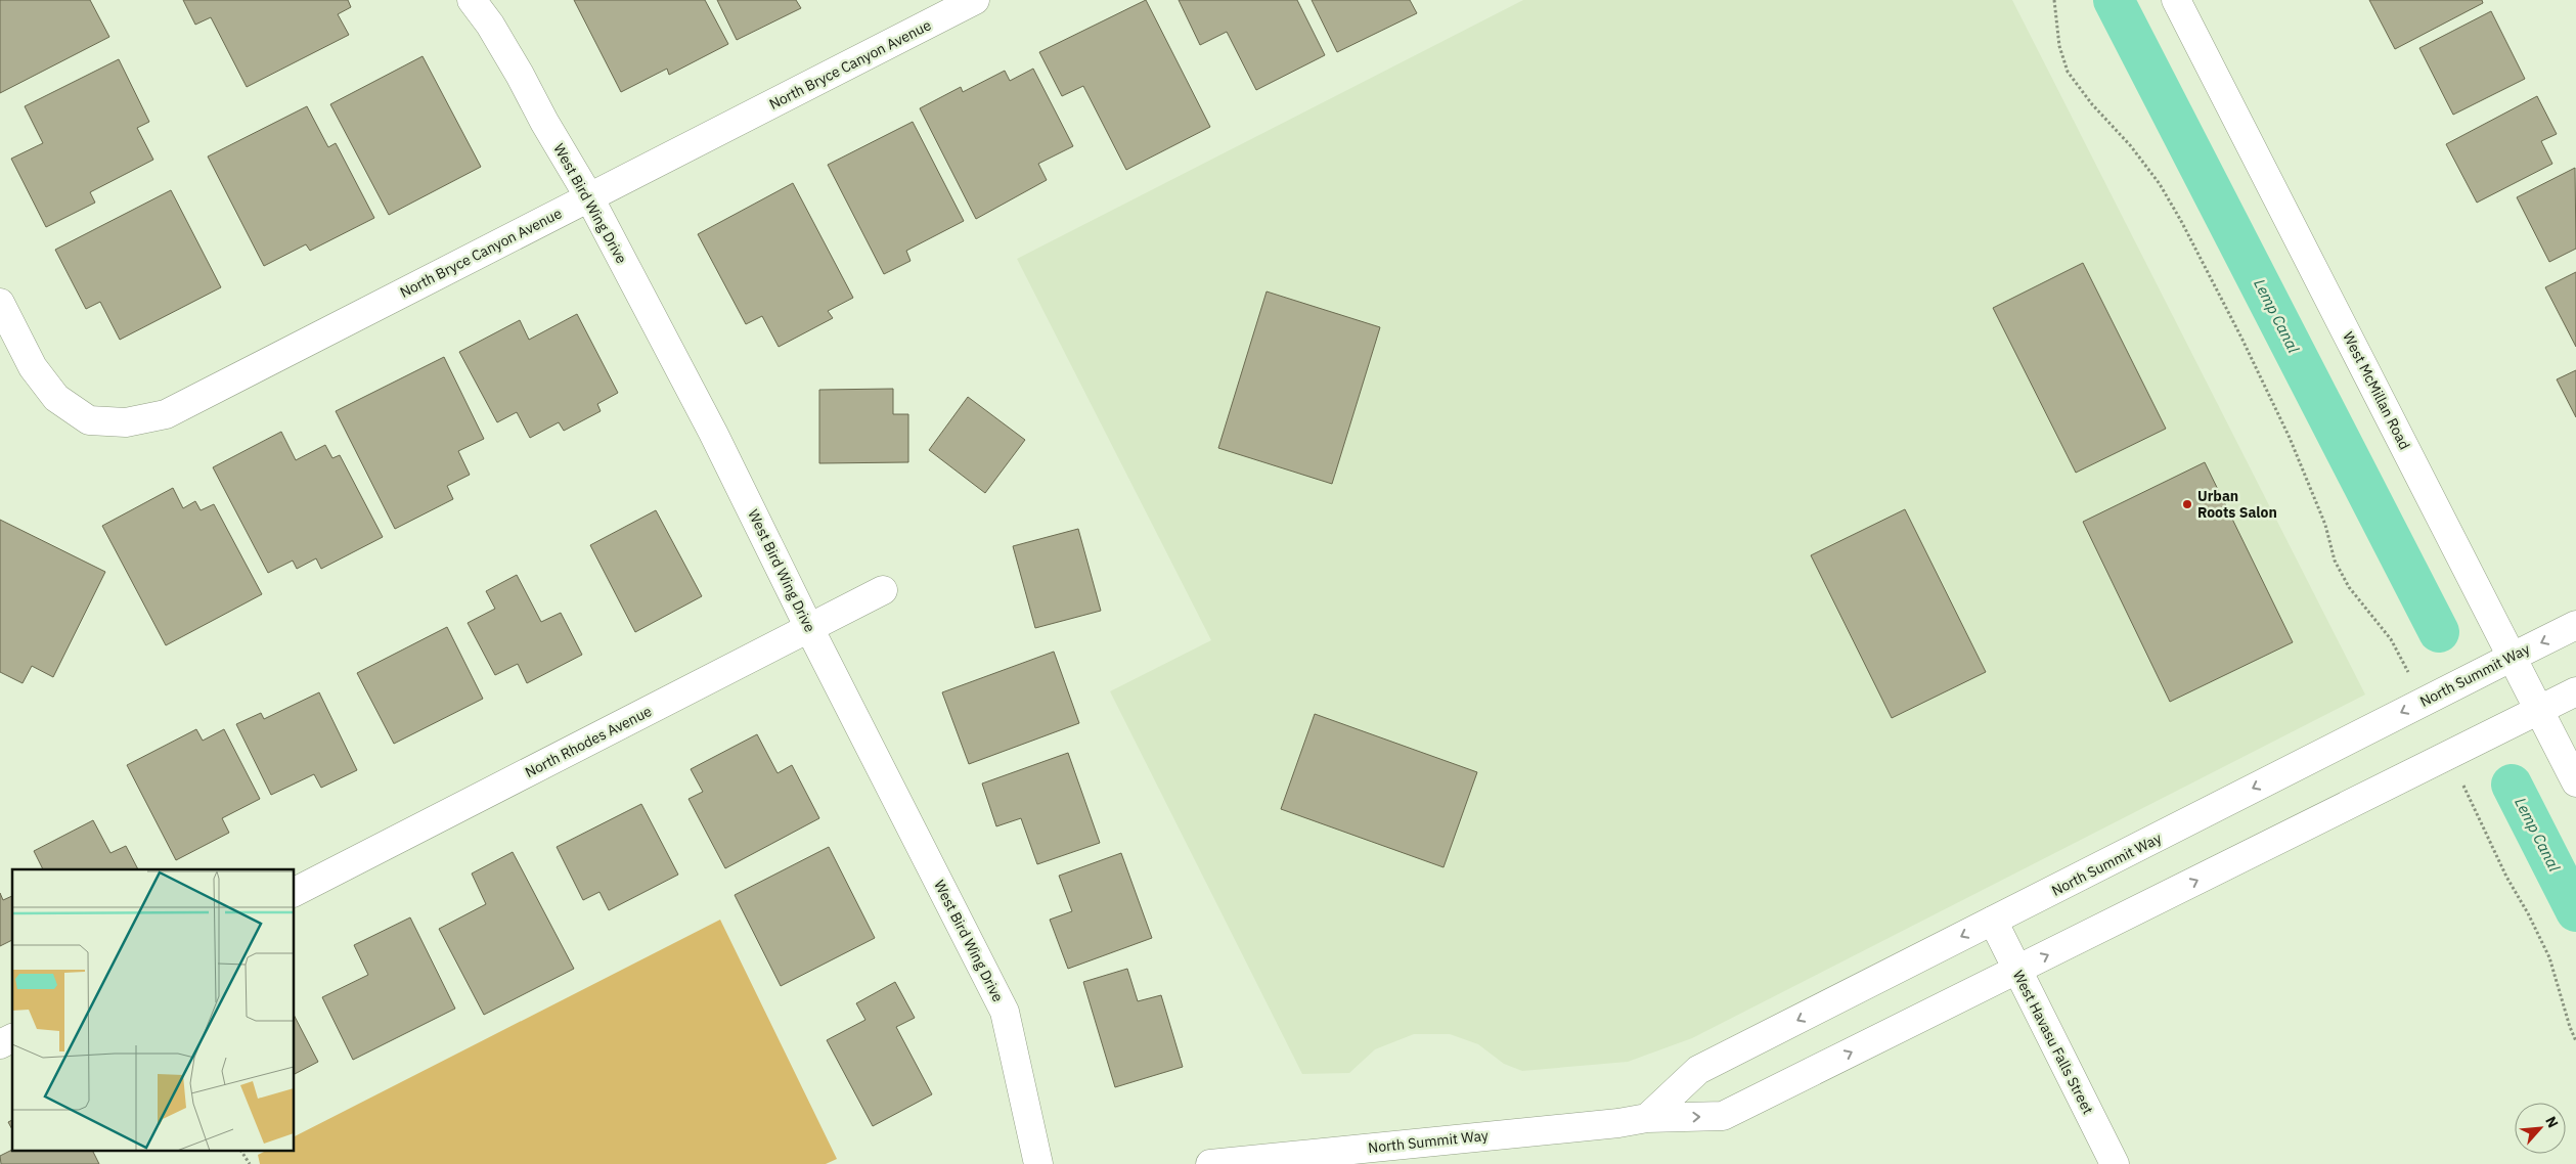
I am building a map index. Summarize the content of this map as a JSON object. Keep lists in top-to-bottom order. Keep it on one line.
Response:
{"streets":{"street":["North Bryce Canyon Avenue","West Bird Wing Drive","West McMillan Road","North Summit Way","North Rhodes Avenue","West Havasu Falls Street"]},"crossings":[["North Bryce Canyon Avenue","West Bird Wing Drive"],["West Bird Wing Drive","North Rhodes Avenue"],["West McMillan Road","North Summit Way"],["North Summit Way","West Havasu Falls Street"]],"water":["Lemp Canal"],"places":["Urban Roots Salon"],"north":"top right"}
